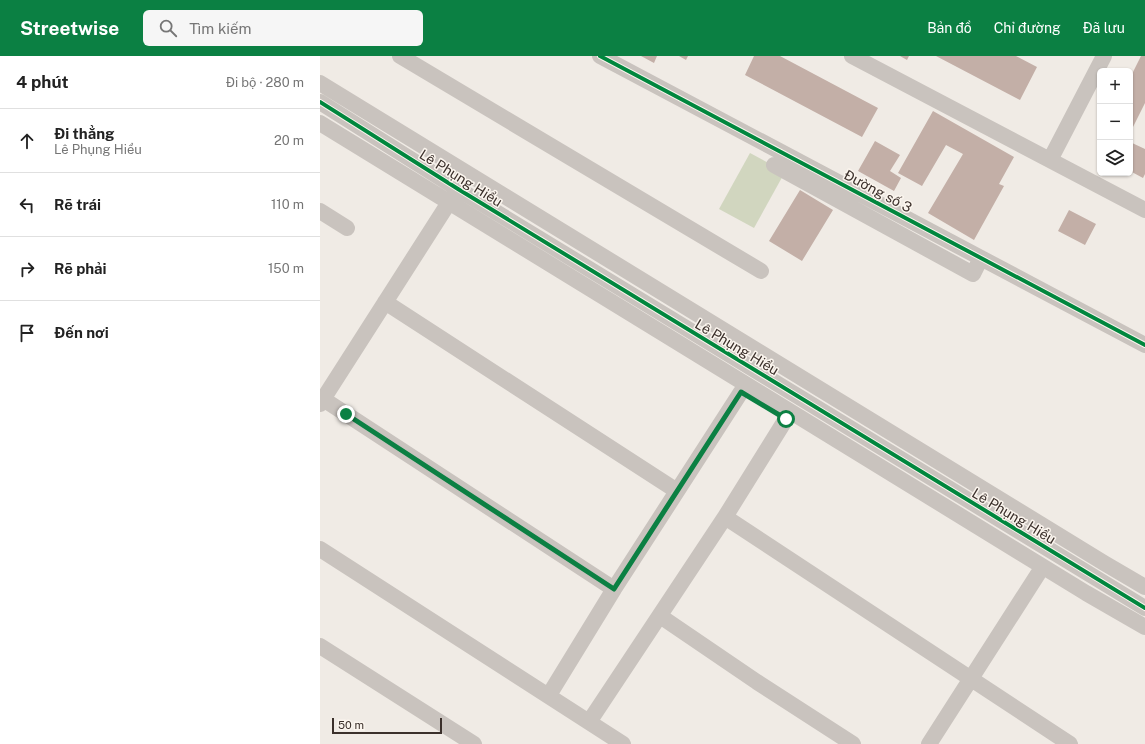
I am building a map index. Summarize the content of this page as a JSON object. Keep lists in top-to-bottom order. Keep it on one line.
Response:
{"streets":{"street":["Lê Phụng Hiểu","Đường số 3"]},"scale_bar":"50 m","page":{"header":"Streetwise","search":"Tìm kiếm","nav":["Bản đồ","Chỉ đường","Đã lưu"],"heading":["4 phút","Đi bộ · 280 m"],"map_buttons":["+","−"],"list":[["Đi thẳng","Lê Phụng Hiểu","20 m"],["Rẽ trái","110 m"],["Rẽ phải","150 m"],"Đến nơi"],"scale":"50 m"}}
